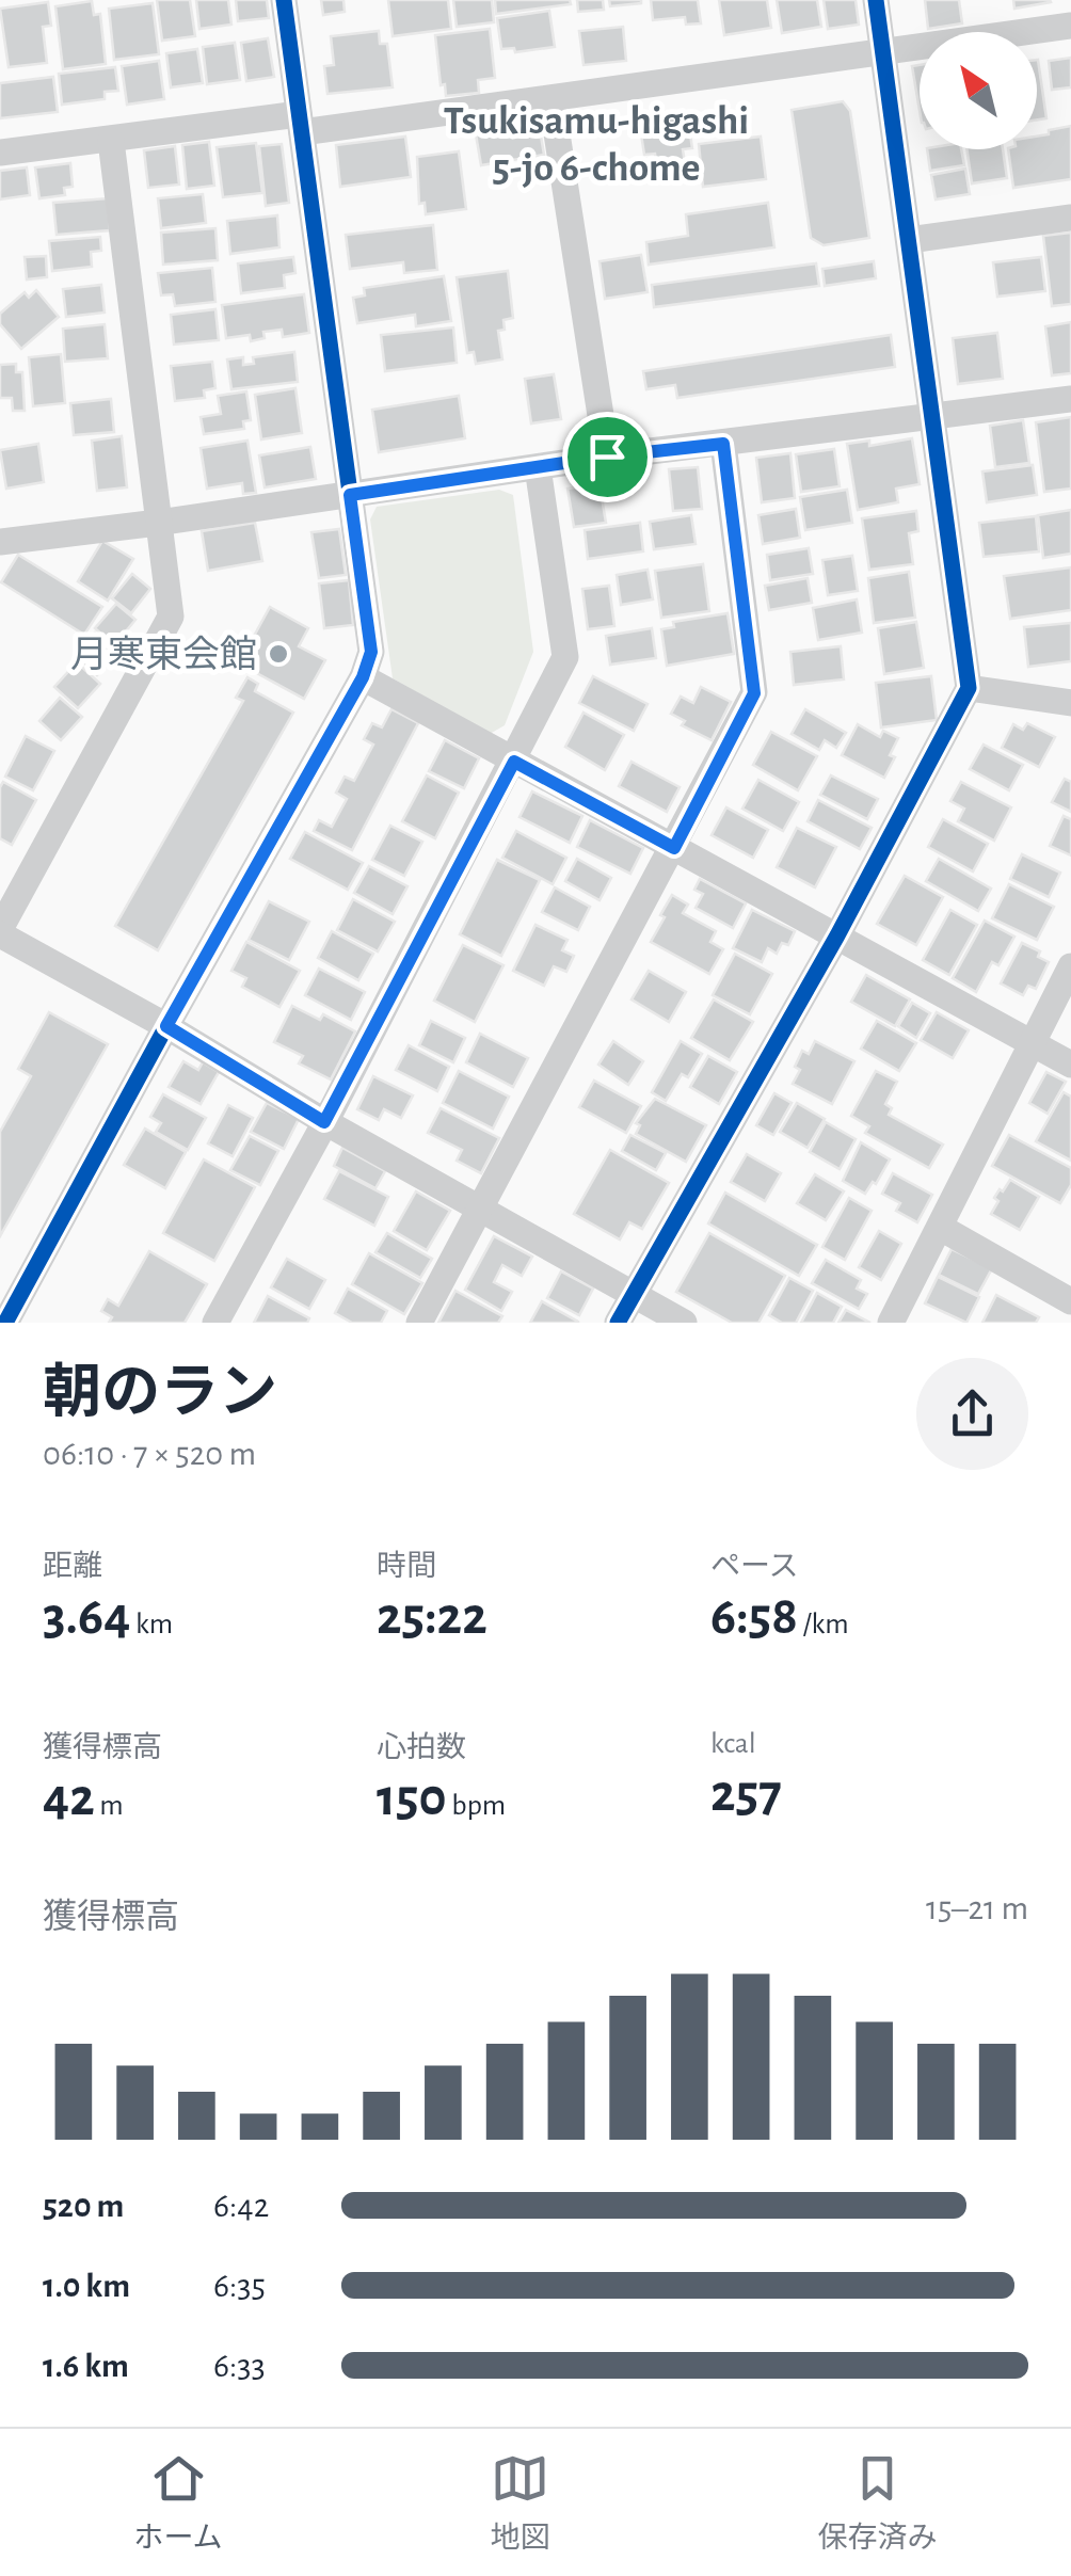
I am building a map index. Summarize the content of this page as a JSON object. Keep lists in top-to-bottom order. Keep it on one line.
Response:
{"districts":["Tsukisamu-higashi 5-jo 6-chome"],"places":["月寒東会館"],"north":"top left","page":{"heading":["朝のラン","06:10 · 7 × 520 m"],"stats":[["距離","3.64 km"],["時間","25:22"],["ペース","6:58 /km"],["獲得標高","42 m"],["心拍数","150 bpm"],["kcal","257"]],"chart":["獲得標高","15–21 m"],"list":[{"name":"520 m","note":"6:42"},{"name":"1.0 km","note":"6:35"},{"name":"1.6 km","note":"6:33"}],"tabs":["ホーム","地図","保存済み"]}}
